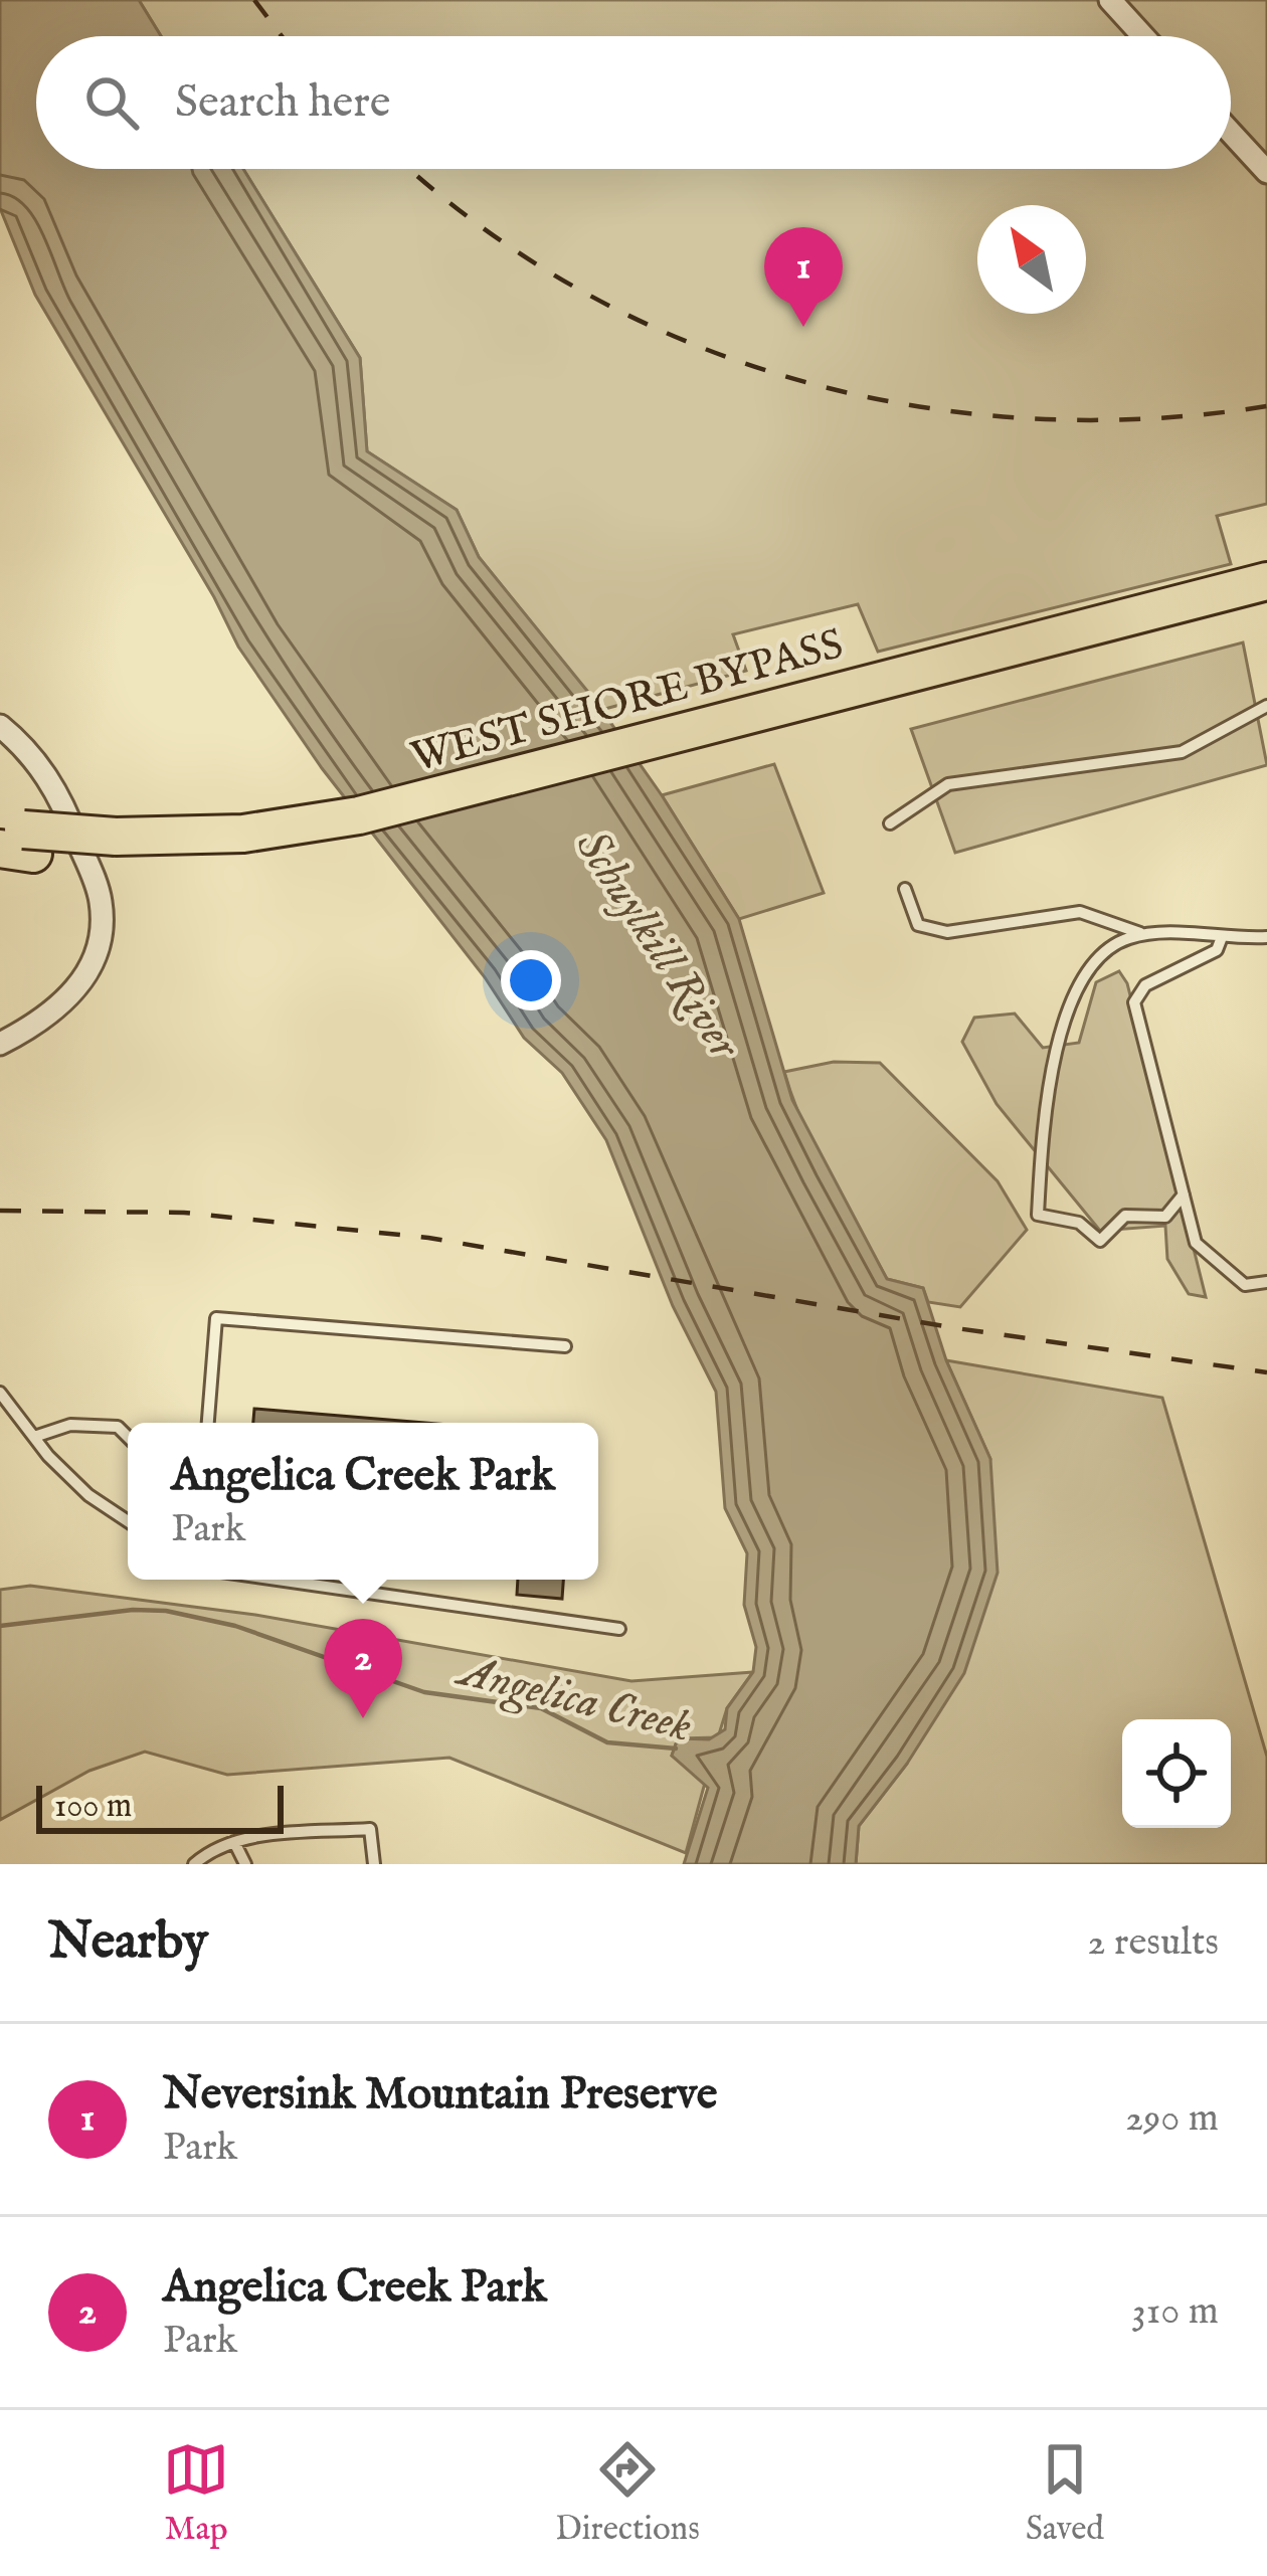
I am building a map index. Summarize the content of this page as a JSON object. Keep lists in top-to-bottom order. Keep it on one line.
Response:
{"streets":{"highway":["WEST SHORE BYPASS"]},"water":["Schuylkill River","Angelica Creek"],"scale_bar":"100 m","north":"top left","page":{"search":"Search here","pins":["1","2"],"popup":["Angelica Creek Park","Park"],"scale":"100 m","heading":["Nearby","2 results"],"list":[{"mark":"1","name":"Neversink Mountain Preserve","note":"Park","value":"290 m"},{"mark":"2","name":"Angelica Creek Park","note":"Park","value":"310 m"}],"nav":["Map","Directions","Saved"]}}
